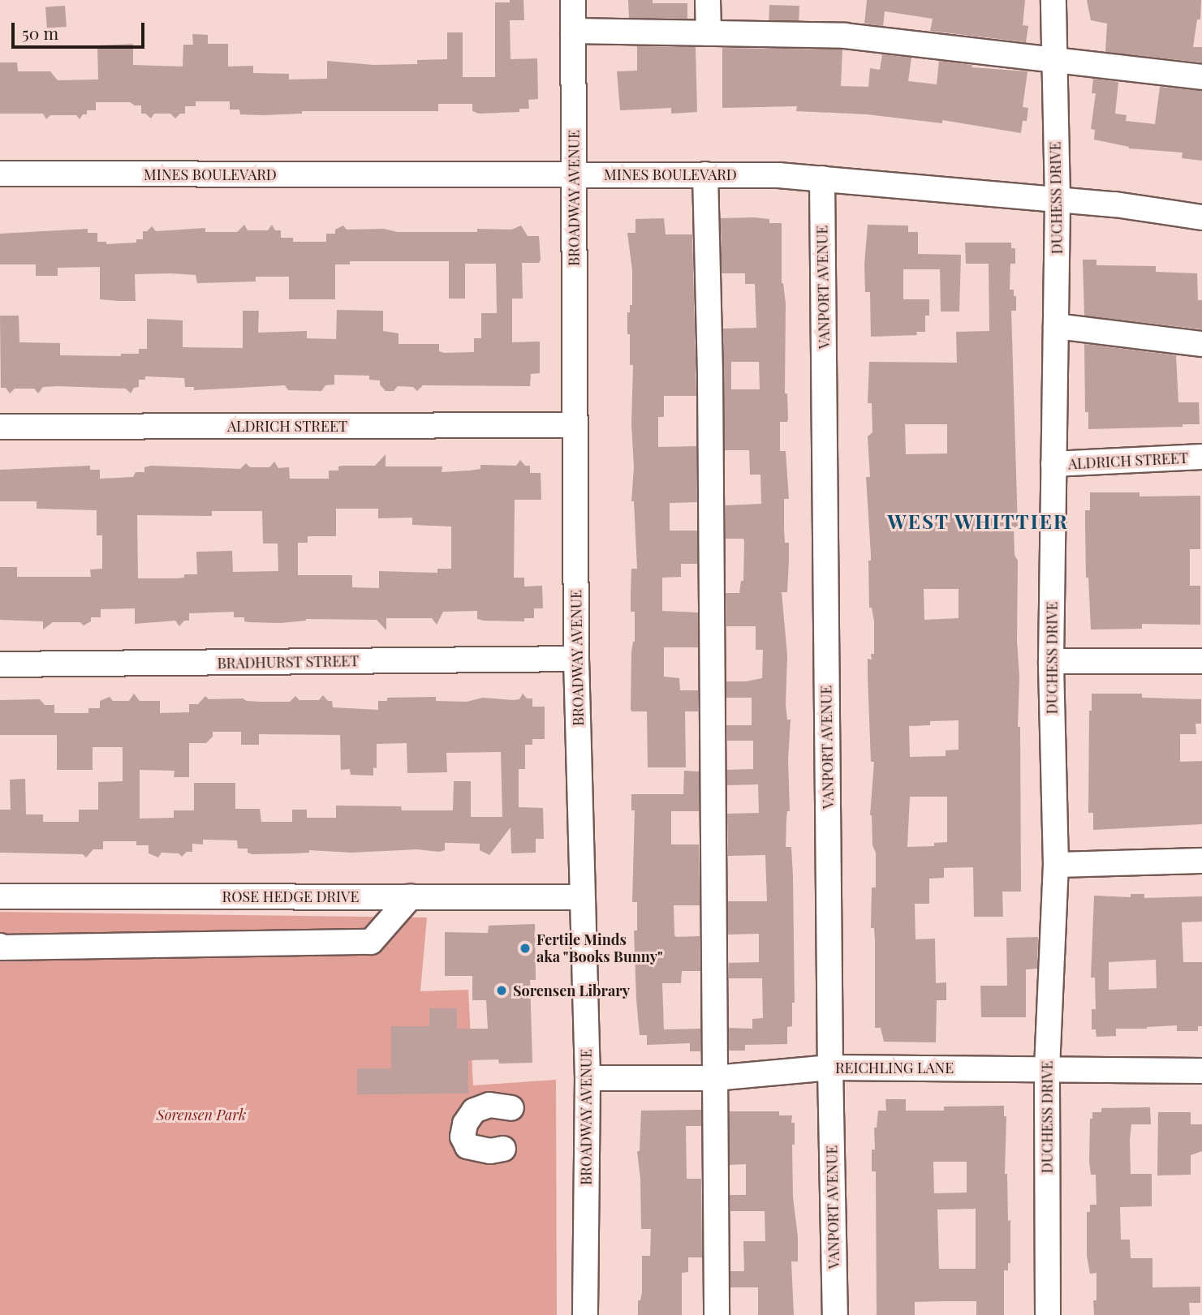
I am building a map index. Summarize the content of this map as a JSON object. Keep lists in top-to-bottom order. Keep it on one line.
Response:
{"streets":{"street":["MINES BOULEVARD","BROADWAY AVENUE","DUCHESS DRIVE","VANPORT AVENUE","ALDRICH STREET","BRADHURST STREET","ROSE HEDGE DRIVE","REICHLING LANE"]},"crossings":[["MINES BOULEVARD","BROADWAY AVENUE"],["MINES BOULEVARD","DUCHESS DRIVE"],["MINES BOULEVARD","VANPORT AVENUE"],["BROADWAY AVENUE","ALDRICH STREET"],["BROADWAY AVENUE","BRADHURST STREET"],["BROADWAY AVENUE","ROSE HEDGE DRIVE"],["BROADWAY AVENUE","REICHLING LANE"],["DUCHESS DRIVE","ALDRICH STREET"],["DUCHESS DRIVE","REICHLING LANE"],["VANPORT AVENUE","REICHLING LANE"]],"districts":["WEST WHITTIER"],"parks":["Sorensen Park"],"places":["Fertile Minds aka \"Books Bunny\"","Sorensen Library"],"scale_bar":"50 m"}
